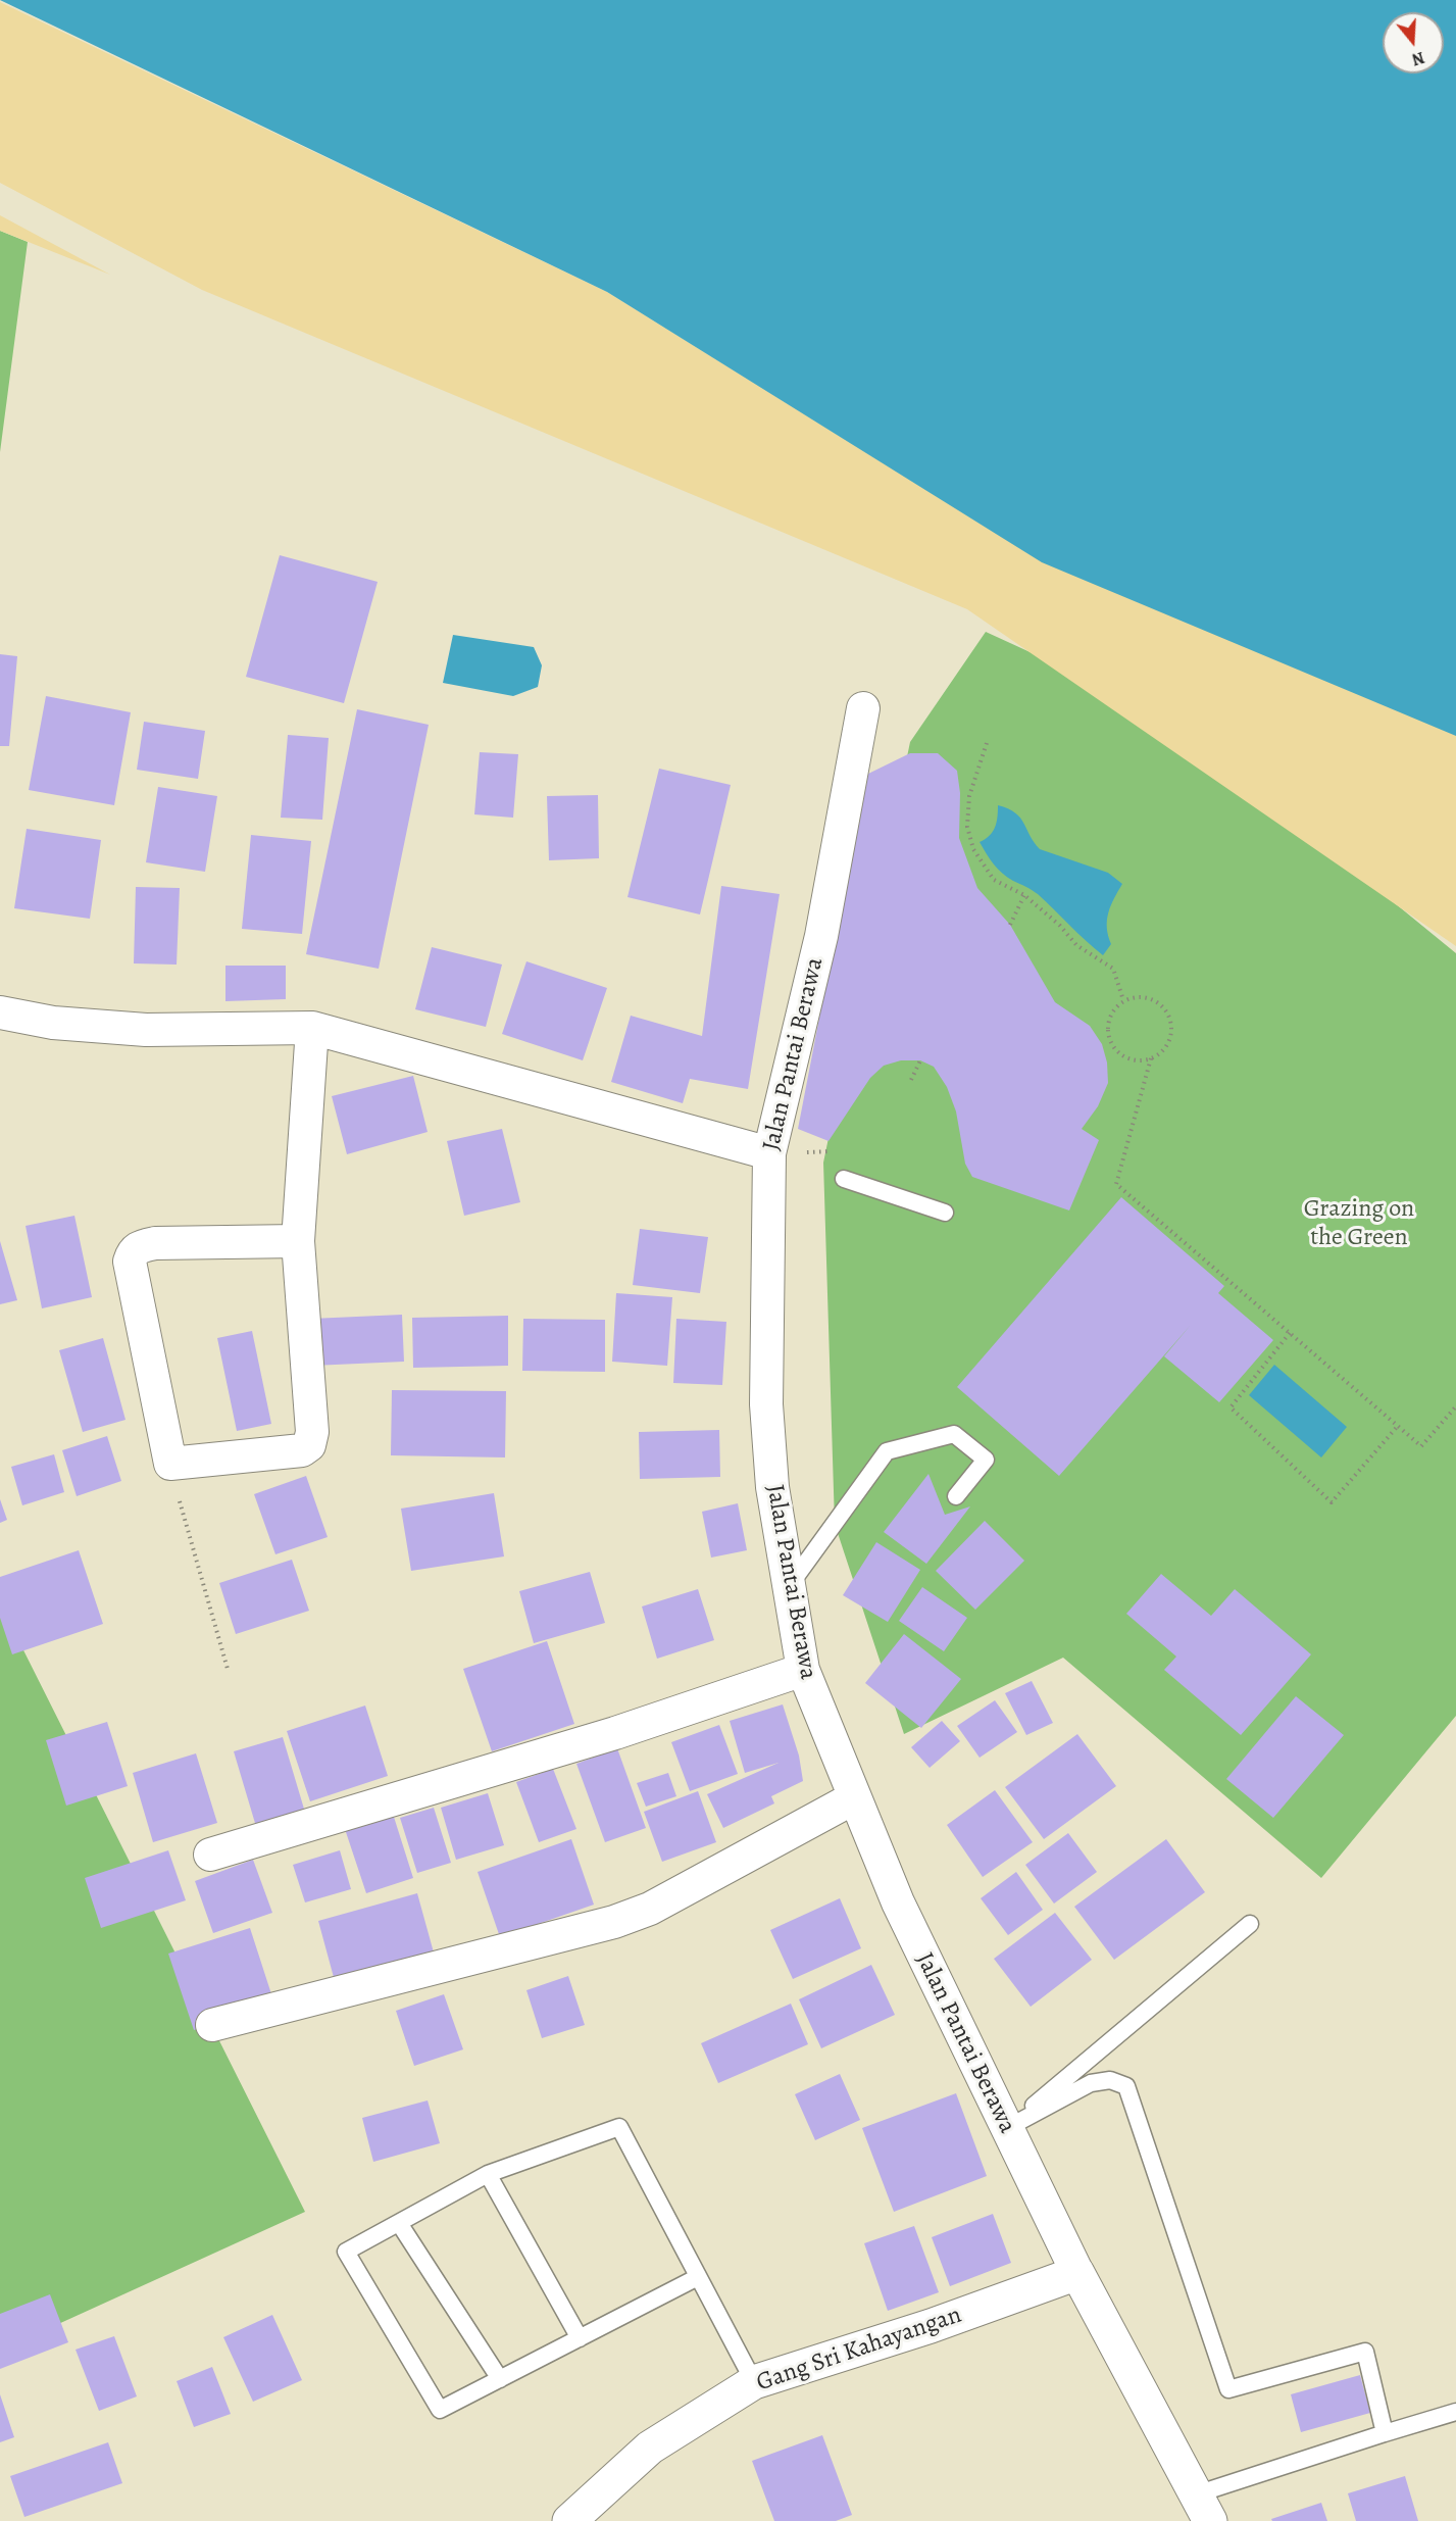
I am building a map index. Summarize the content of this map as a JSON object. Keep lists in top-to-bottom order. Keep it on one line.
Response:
{"streets":{"street":["Jalan Pantai Berawa","Gang Sri Kahayangan"]},"crossings":[["Jalan Pantai Berawa","Gang Sri Kahayangan"]],"parks":["Grazing on the Green"],"north":"bottom"}
